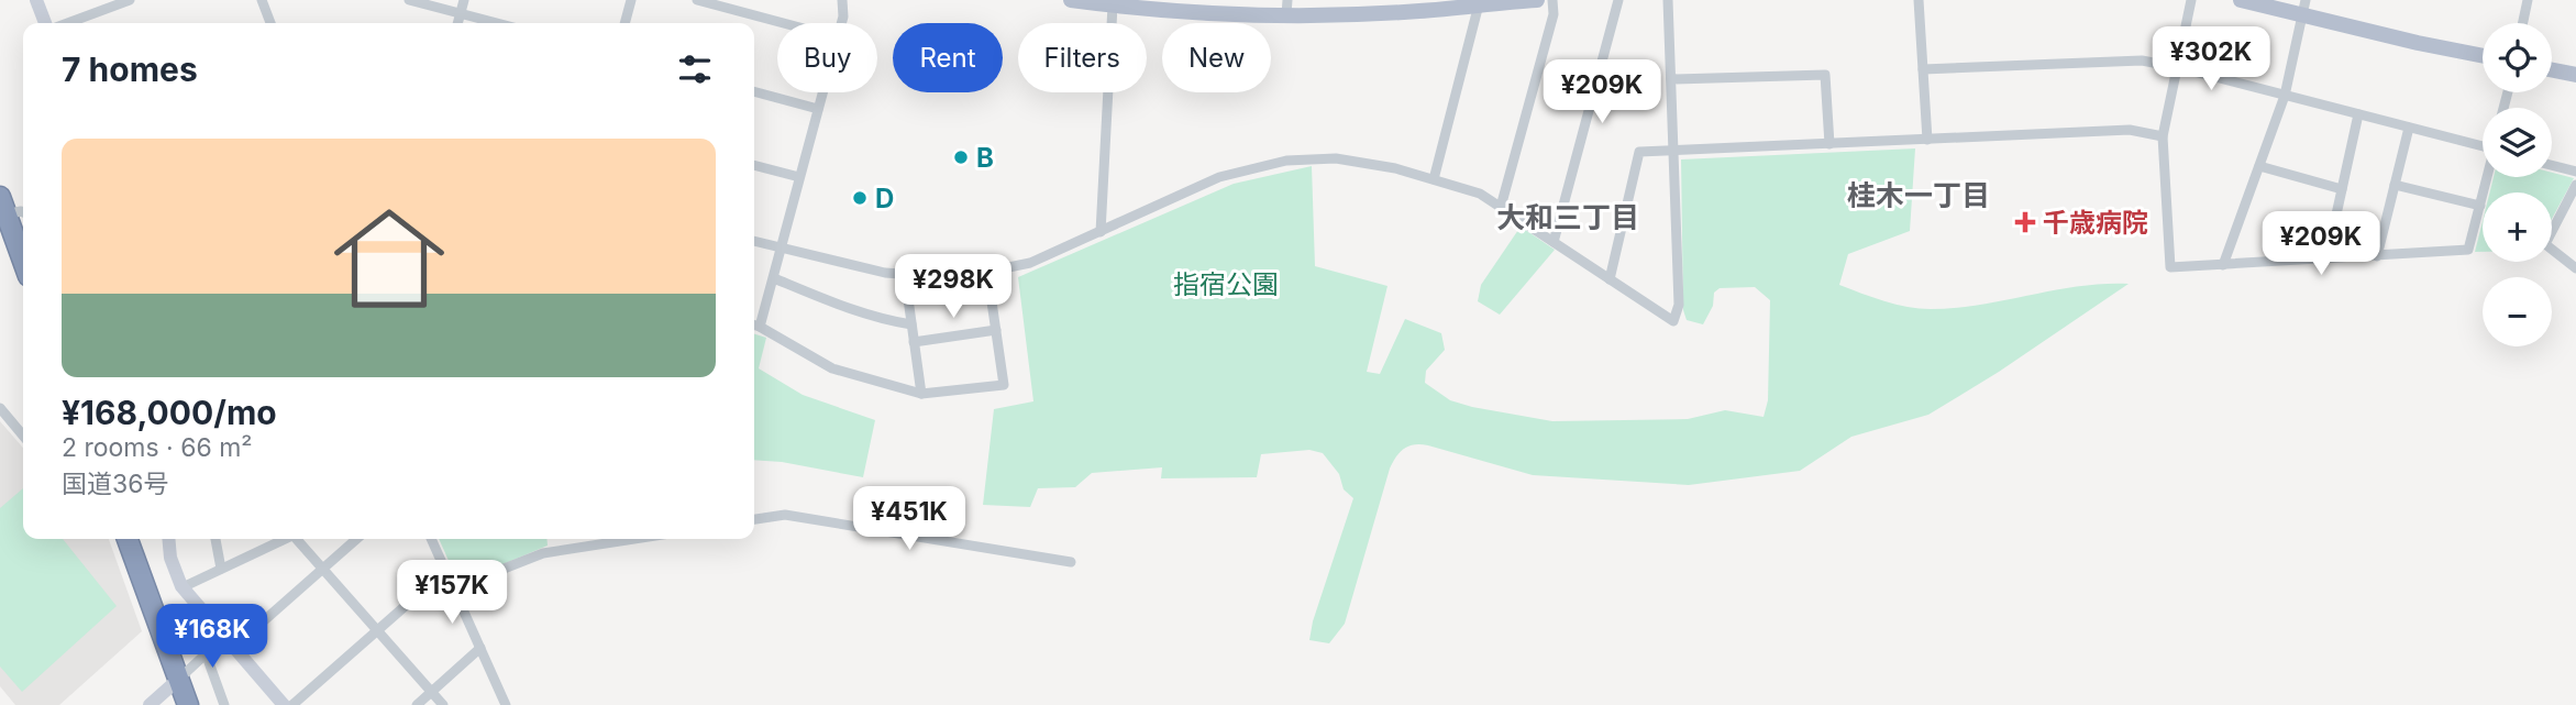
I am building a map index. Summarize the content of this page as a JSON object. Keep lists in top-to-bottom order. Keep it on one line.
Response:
{"districts":["桂木一丁目","大和三丁目"],"parks":["指宿公園"],"places":{"other":["B","D"],"health":["千歳病院"]},"page":{"map_buttons":["+","−"],"chip":["Buy","Rent","Filters","New"],"heading":"7 homes","price":["¥302K","¥209K","¥209K","¥298K","¥451K","¥157K","¥168K"],"list":[{"name":"¥168,000/mo","note":"2 rooms · 66 m² · 国道36号"}]}}
